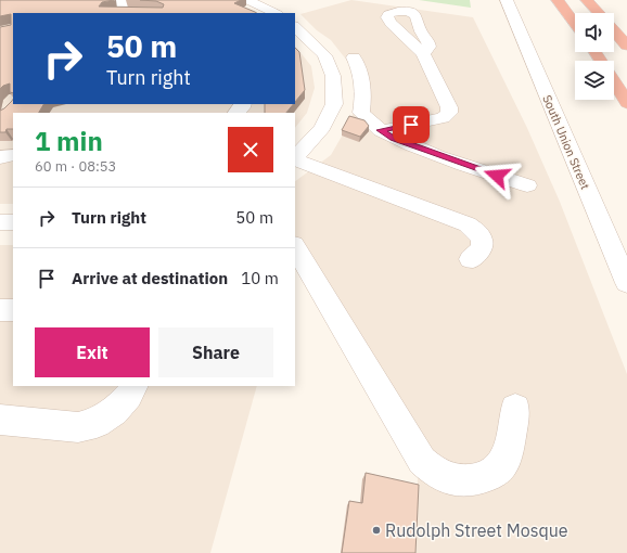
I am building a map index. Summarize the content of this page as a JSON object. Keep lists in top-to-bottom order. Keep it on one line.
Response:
{"streets":{"street":["South Union Street"]},"places":["Rudolph Street Mosque"],"page":{"turn":["50 m","Turn right"],"heading":["1 min","60 m · 08:53"],"list":[{"name":"Turn right","value":"50 m"},{"name":"Arrive at destination","value":"10 m"}],"buttons":["Exit","Share"]}}
